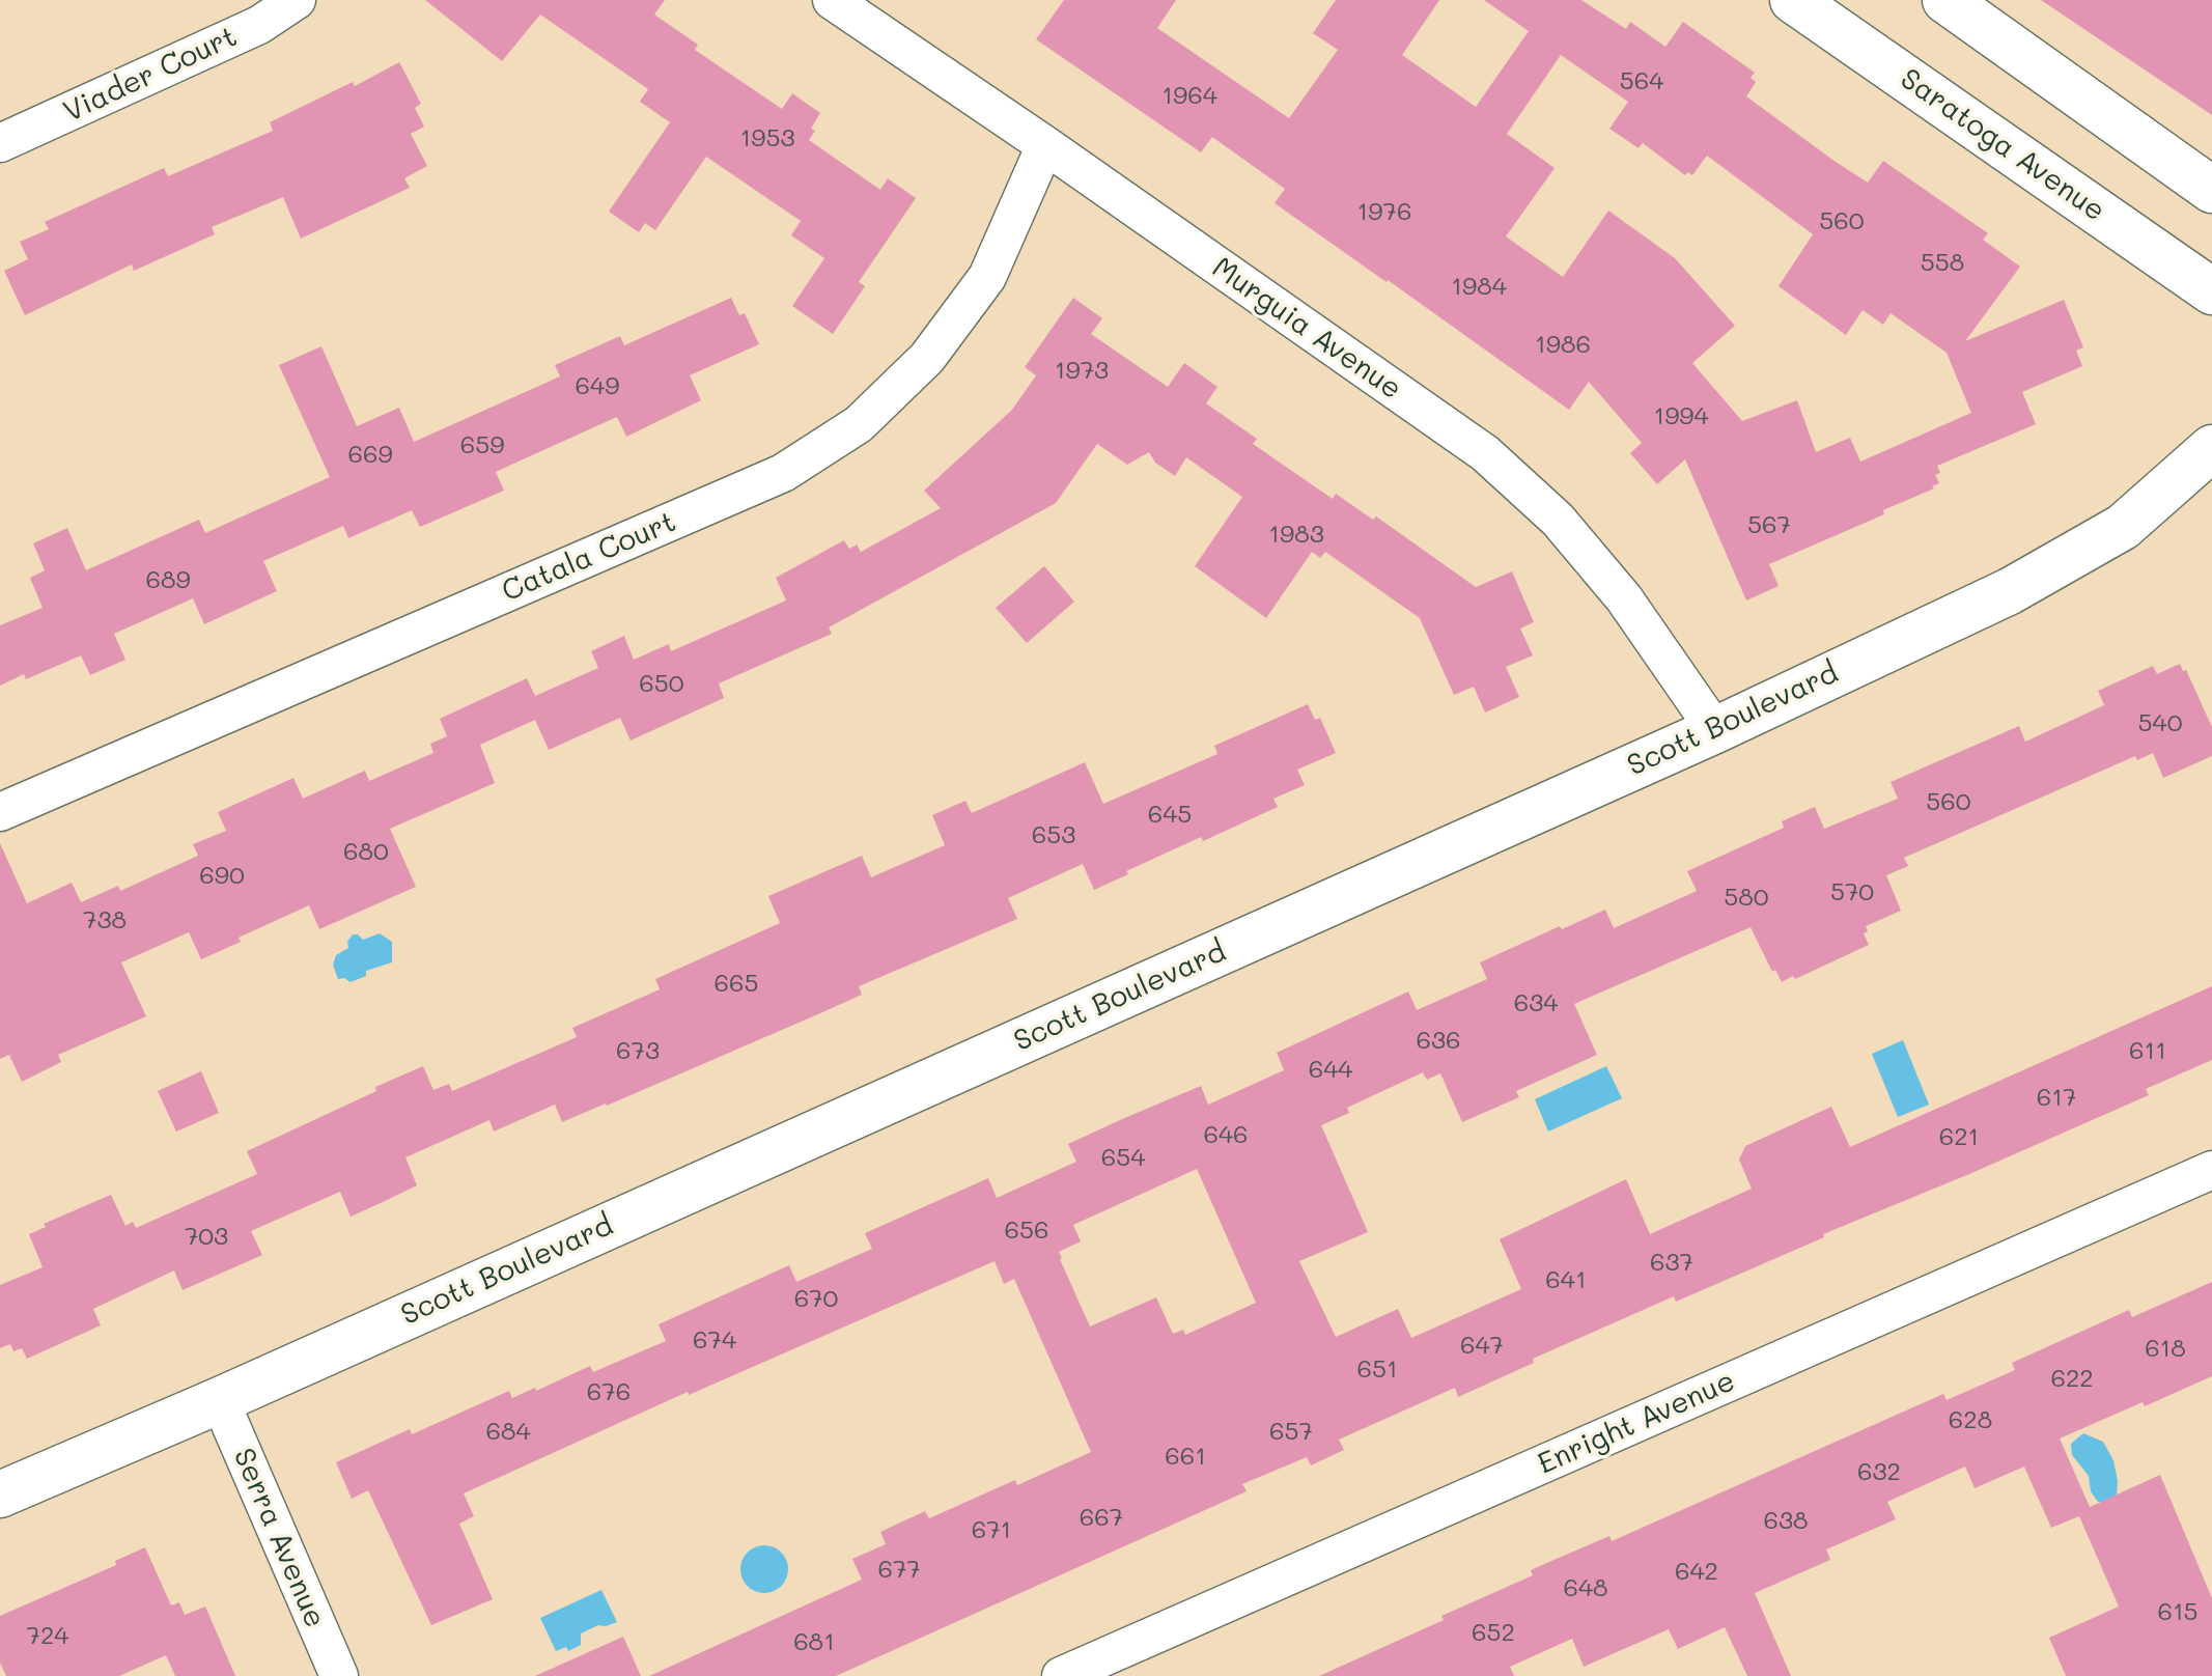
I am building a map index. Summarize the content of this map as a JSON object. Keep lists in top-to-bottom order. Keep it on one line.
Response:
{"streets":{"main road":["Saratoga Avenue","Scott Boulevard"],"street":["Viader Court","Murguia Avenue","Catala Court","Enright Avenue","Serra Avenue"]},"crossings":[["Murguia Avenue","Catala Court"],["Murguia Avenue","Scott Boulevard"],["Scott Boulevard","Serra Avenue"]],"house_numbers":["564","1964","1953","1976","560","558","1984","1986","1973","649","1994","659","669","567","1983","689","650","540","560","645","653","680","690","570","580","738","665","634","636","673","611","644","617","646","621","654","656","703","637","641","670","674","647","618","651","622","676","628","684","657","661","632","667","638","671","677","642","648","615","652","724","681"]}
